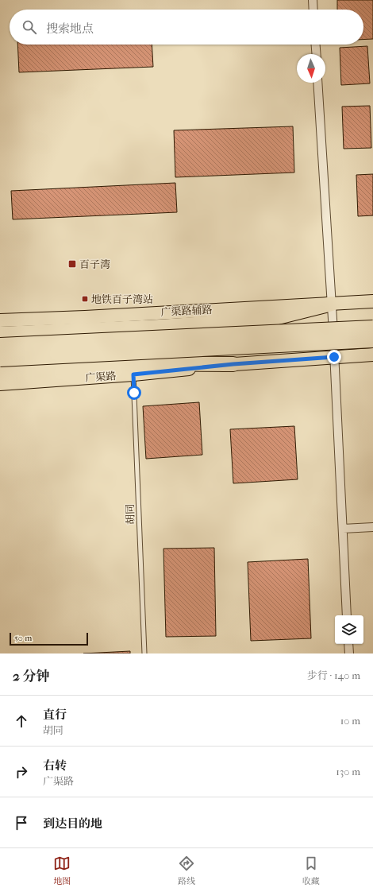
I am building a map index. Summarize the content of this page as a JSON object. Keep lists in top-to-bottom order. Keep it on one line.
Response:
{"streets":{"main road":["广渠路辅路","广渠路"],"lane":["胡同"]},"crossings":[["广渠路","胡同"]],"places":{"transit":["百子湾","地铁百子湾站"]},"scale_bar":"50 m","north":"bottom","page":{"search":"搜索地点","scale":"50 m","heading":["2 分钟","步行 · 140 m"],"list":[["直行","胡同","10 m"],["右转","广渠路","130 m"],"到达目的地"],"nav":["地图","路线","收藏"]}}
